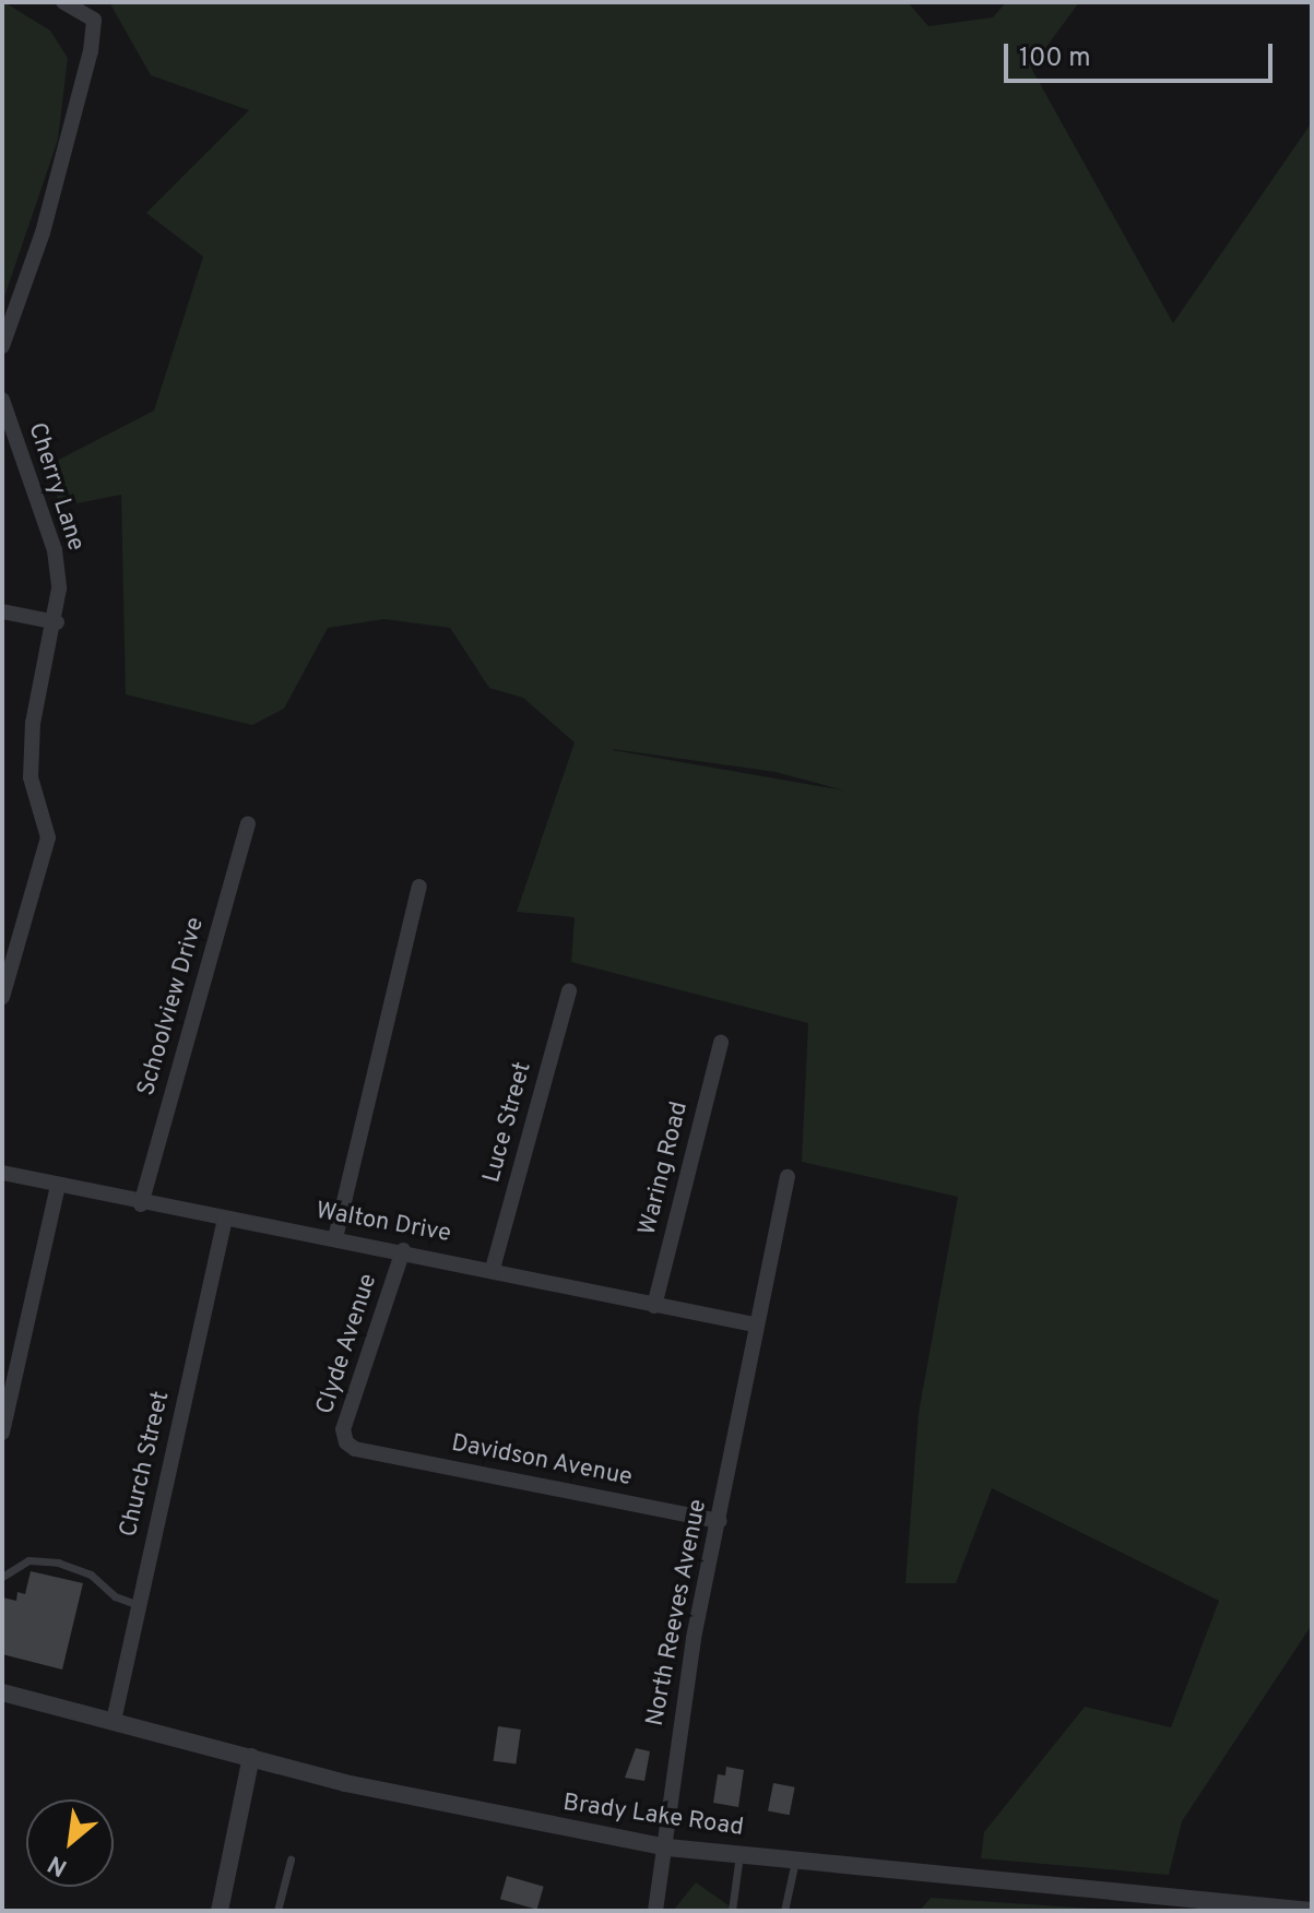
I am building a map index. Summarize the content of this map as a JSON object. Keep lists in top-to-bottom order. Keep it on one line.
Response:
{"streets":{"street":["Cherry Lane","Schoolview Drive","Luce Street","Waring Road","Walton Drive","Clyde Avenue","Davidson Avenue","Church Street","North Reeves Avenue","Brady Lake Road"]},"crossings":[["Schoolview Drive","Walton Drive"],["Luce Street","Walton Drive"],["Waring Road","Walton Drive"],["Walton Drive","Clyde Avenue"],["Walton Drive","Church Street"],["Walton Drive","North Reeves Avenue"],["Clyde Avenue","Davidson Avenue"],["Davidson Avenue","North Reeves Avenue"],["Church Street","Brady Lake Road"],["North Reeves Avenue","Brady Lake Road"]],"scale_bar":"100 m","north":"bottom left"}
